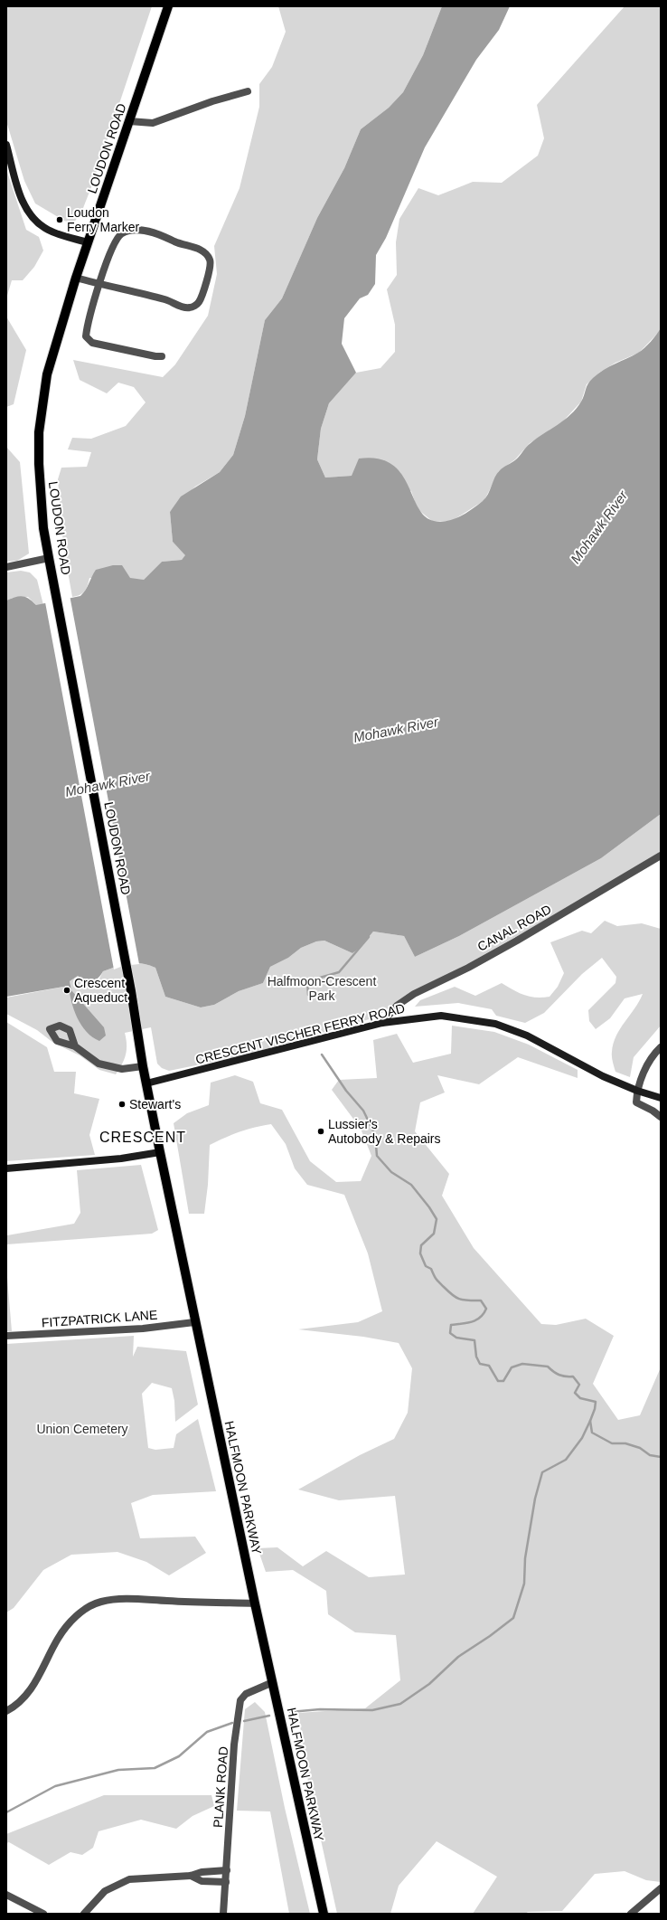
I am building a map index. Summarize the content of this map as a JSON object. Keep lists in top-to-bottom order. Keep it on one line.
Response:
{"streets":{"main road":["LOUDON ROAD","CRESCENT VISCHER FERRY ROAD","HALFMOON PARKWAY"],"street":["CANAL ROAD","FITZPATRICK LANE","PLANK ROAD"]},"crossings":[["LOUDON ROAD","HALFMOON PARKWAY"],["CANAL ROAD","CRESCENT VISCHER FERRY ROAD"],["CRESCENT VISCHER FERRY ROAD","HALFMOON PARKWAY"],["FITZPATRICK LANE","HALFMOON PARKWAY"],["HALFMOON PARKWAY","PLANK ROAD"]],"districts":["CRESCENT"],"water":["Mohawk River"],"parks":["Halfmoon-Crescent Park","Union Cemetery"],"places":["Loudon Ferry Marker","Crescent Aqueduct","Stewart's","Lussier's Autobody & Repairs"]}
